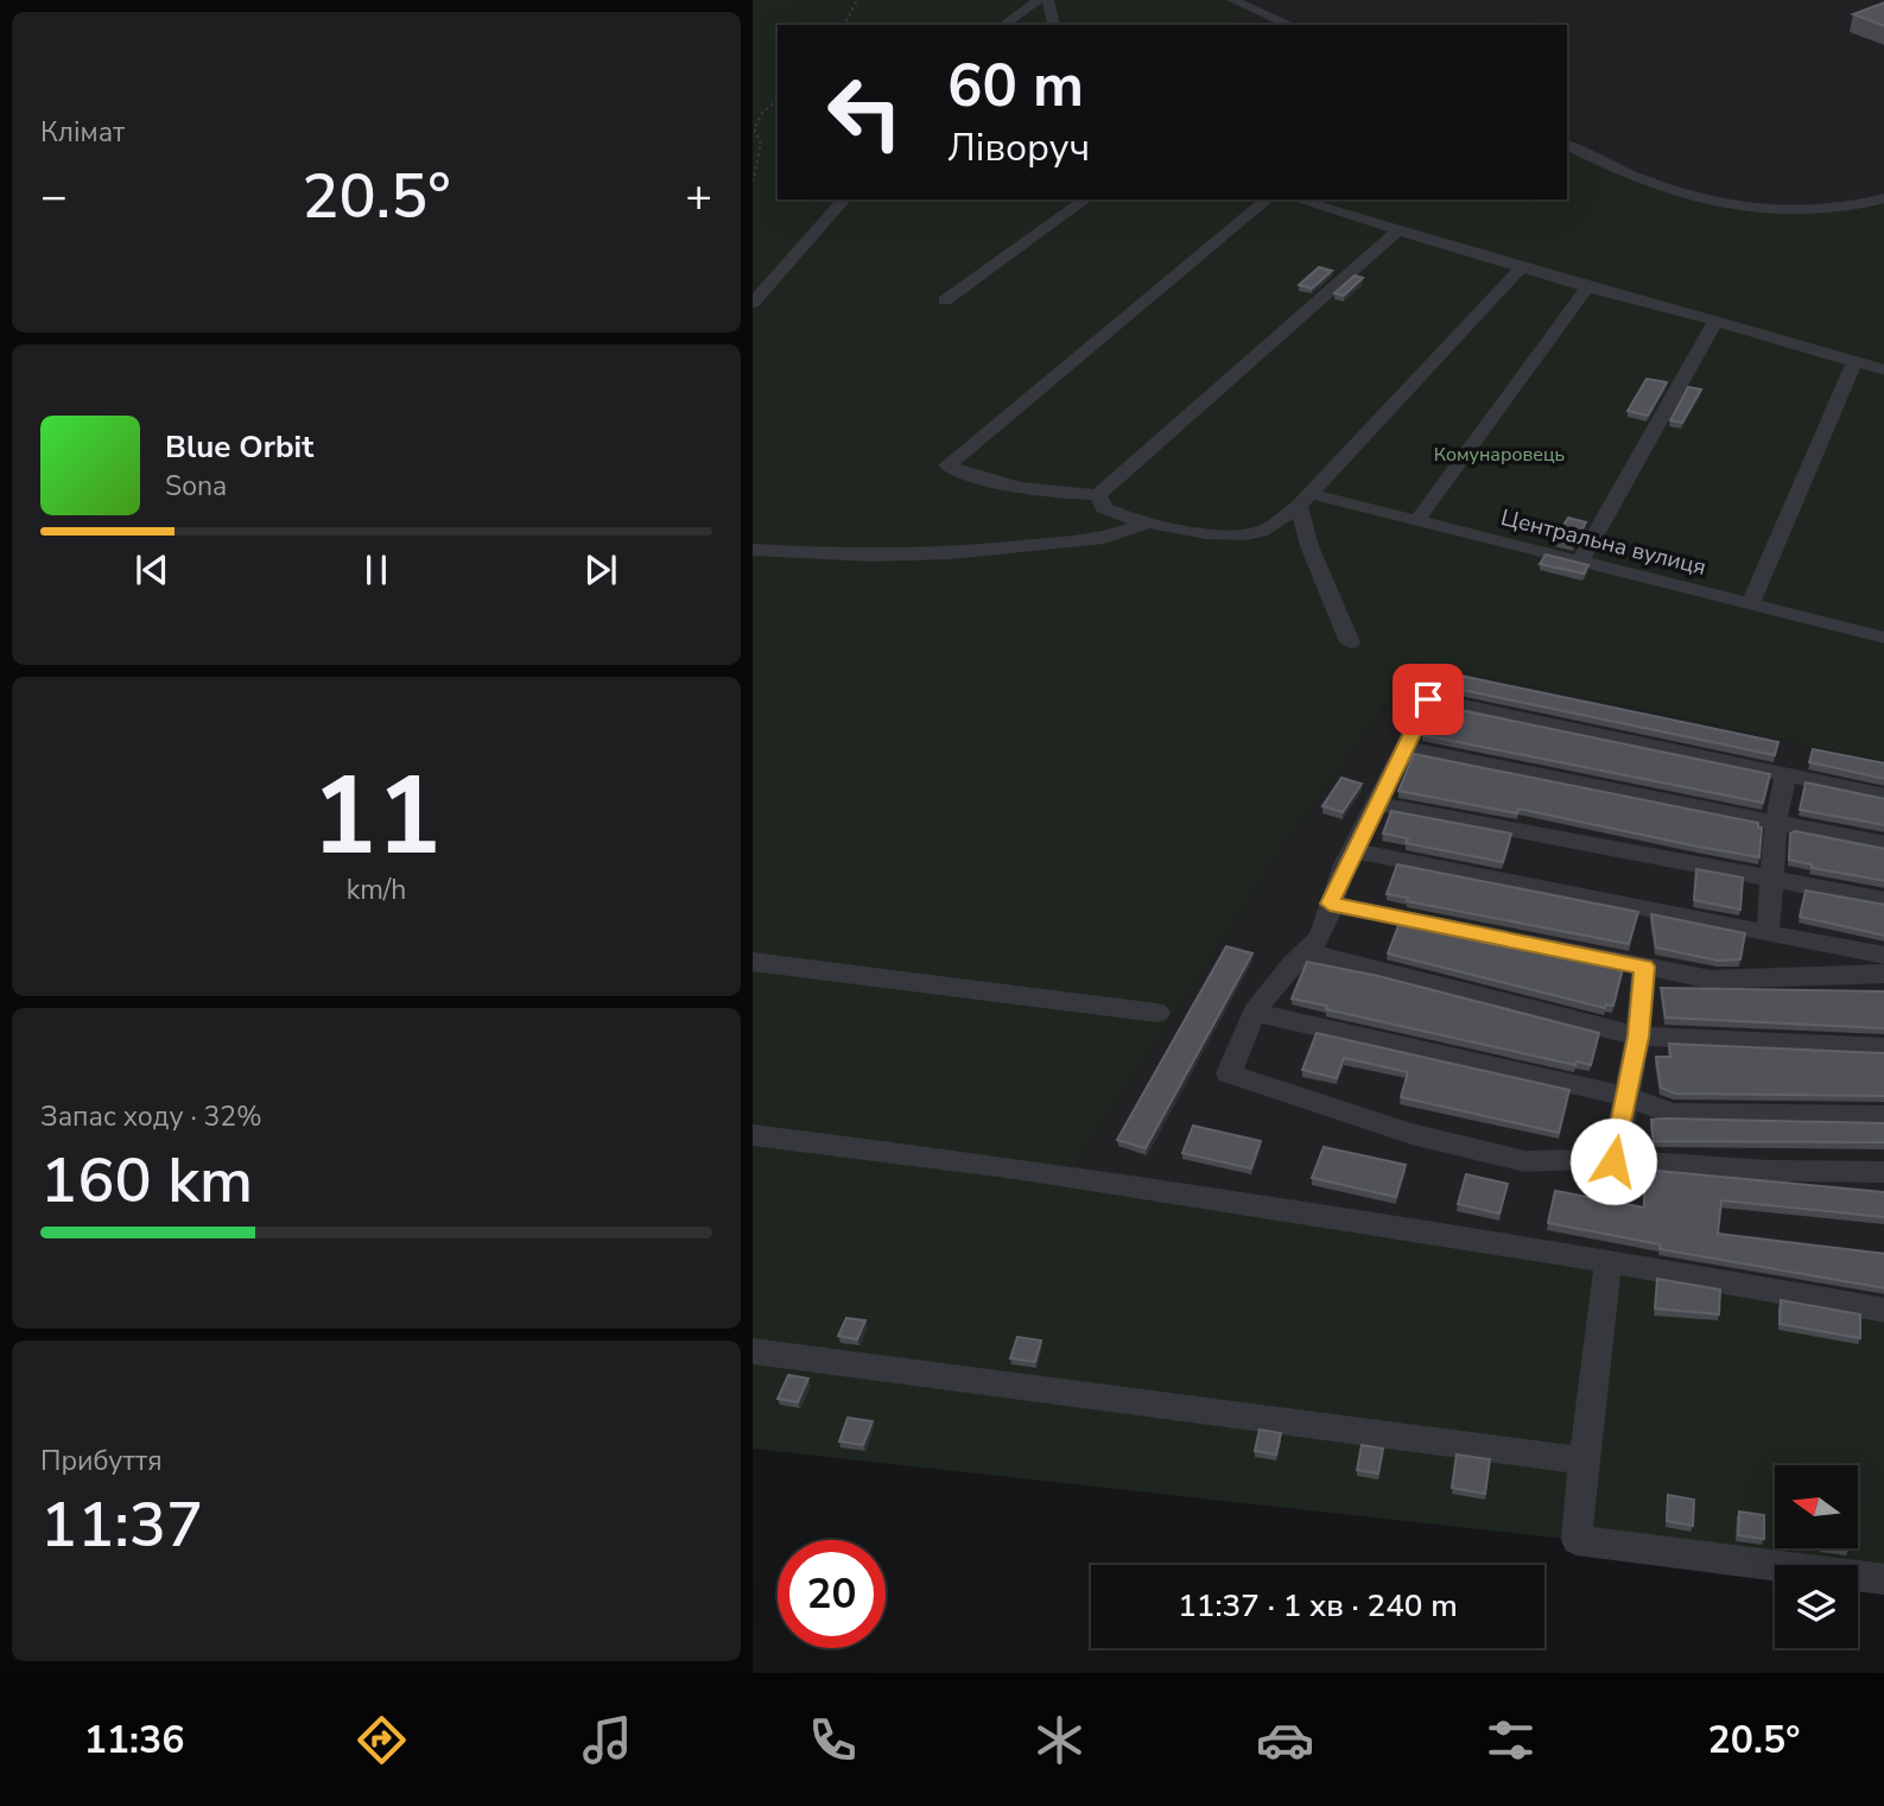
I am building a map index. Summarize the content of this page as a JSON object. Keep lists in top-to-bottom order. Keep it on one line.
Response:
{"streets":{"lane":["Центральна вулиця"]},"parks":["Комунаровець"],"north":"left","page":{"tile":["Клімат",["11","km/h"],["Запас ходу · 32%","160 km"],["Прибуття","11:37"]],"turn":["60 m","Ліворуч"],"heat":["−","20.5°","+"],"song":["Blue Orbit","Sona"],"limit":"20","trip":"11:37 · 1 хв · 240 m","tabs":["11:36","20.5°"]}}
